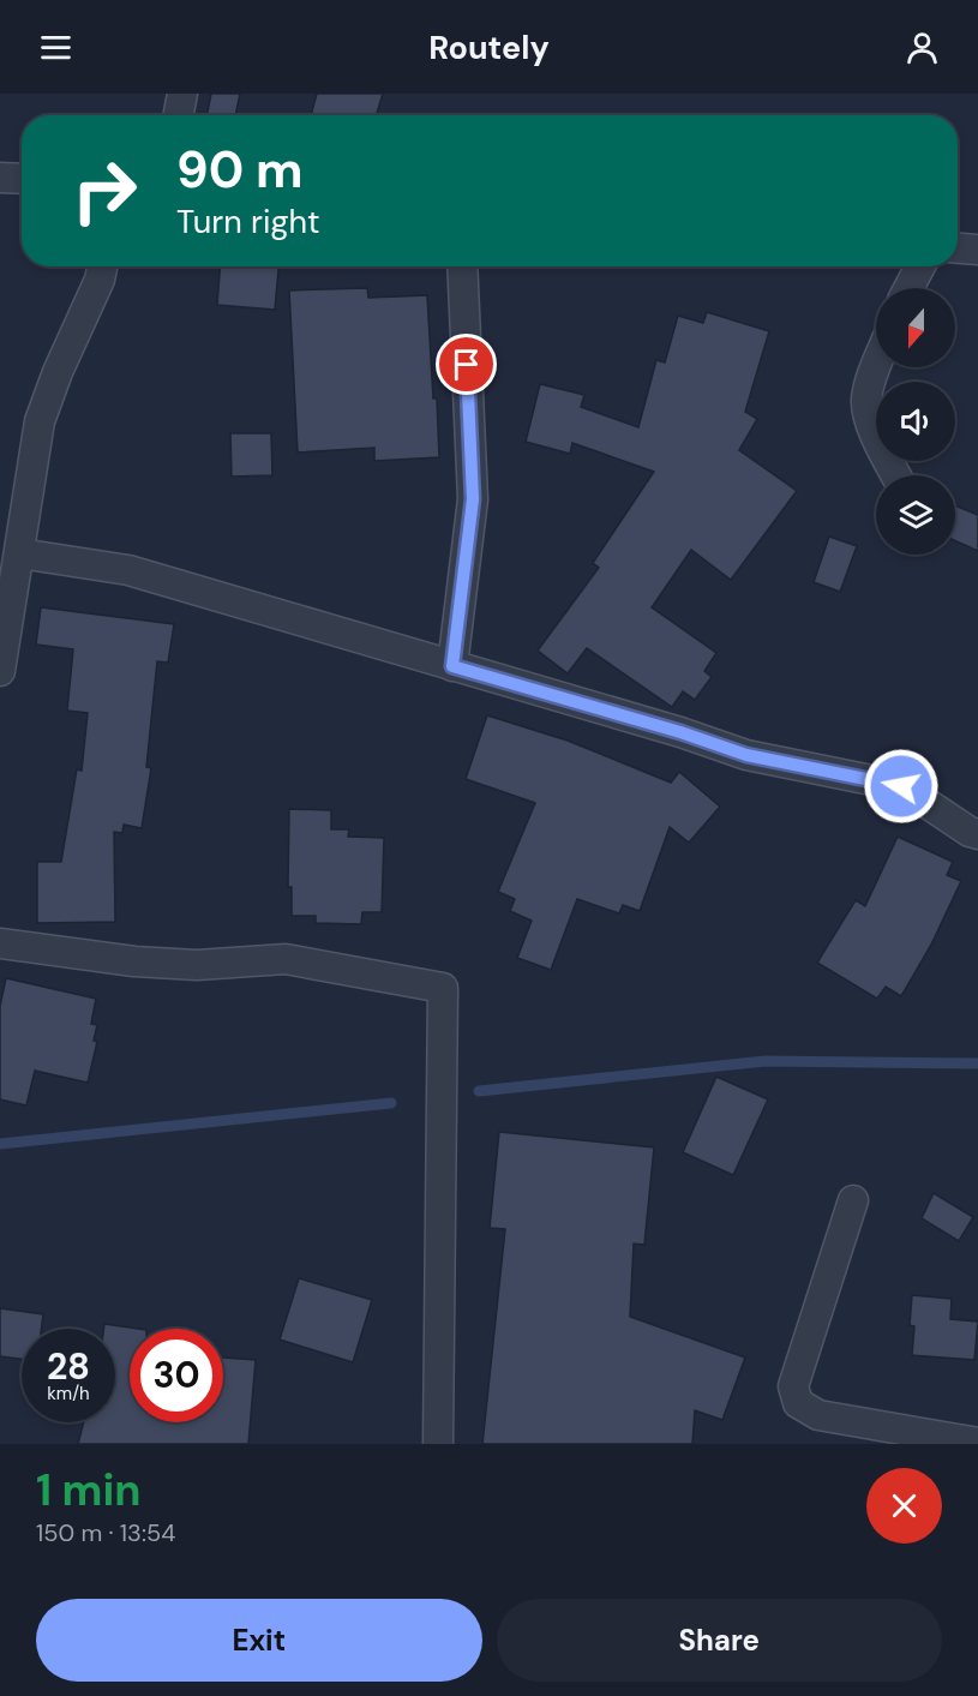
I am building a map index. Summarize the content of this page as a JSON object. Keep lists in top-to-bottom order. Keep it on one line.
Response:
{"north":"bottom","page":{"header":"Routely","turn":["90 m","Turn right"],"speed":"28 km/h","limit":"30","heading":["1 min","150 m · 13:54"],"buttons":["Exit","Share"]}}
